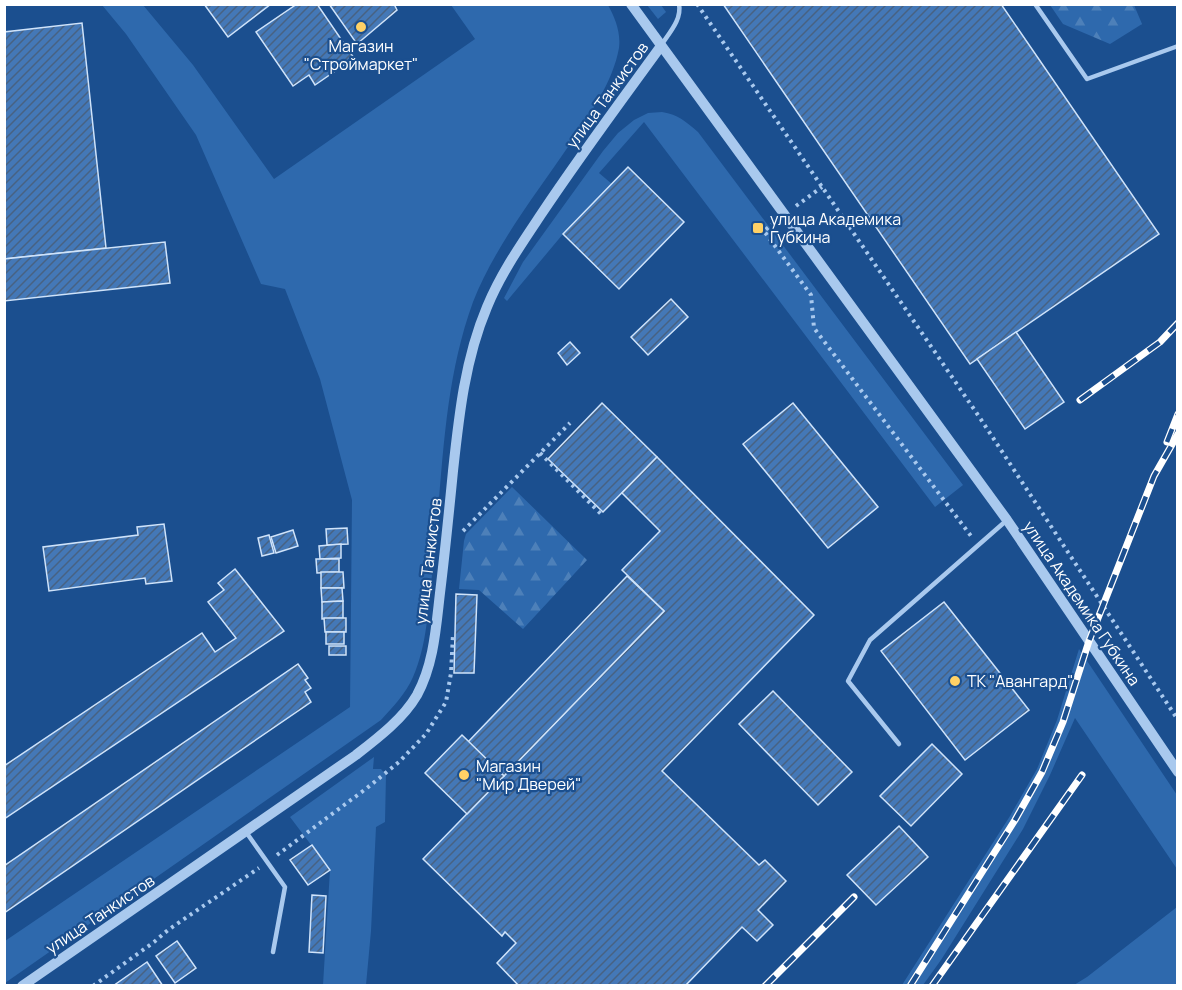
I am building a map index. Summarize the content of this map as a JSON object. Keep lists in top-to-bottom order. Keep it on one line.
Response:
{"streets":{"street":["улица Танкистов","улица Академика Губкина"]},"crossings":[["улица Танкистов","улица Академика Губкина"]],"places":{"other":["Магазин \"Строймаркет\"","ТК \"Авангард\"","Магазин \"Мир Дверей\""],"transit":["улица Академика Губкина"]}}
